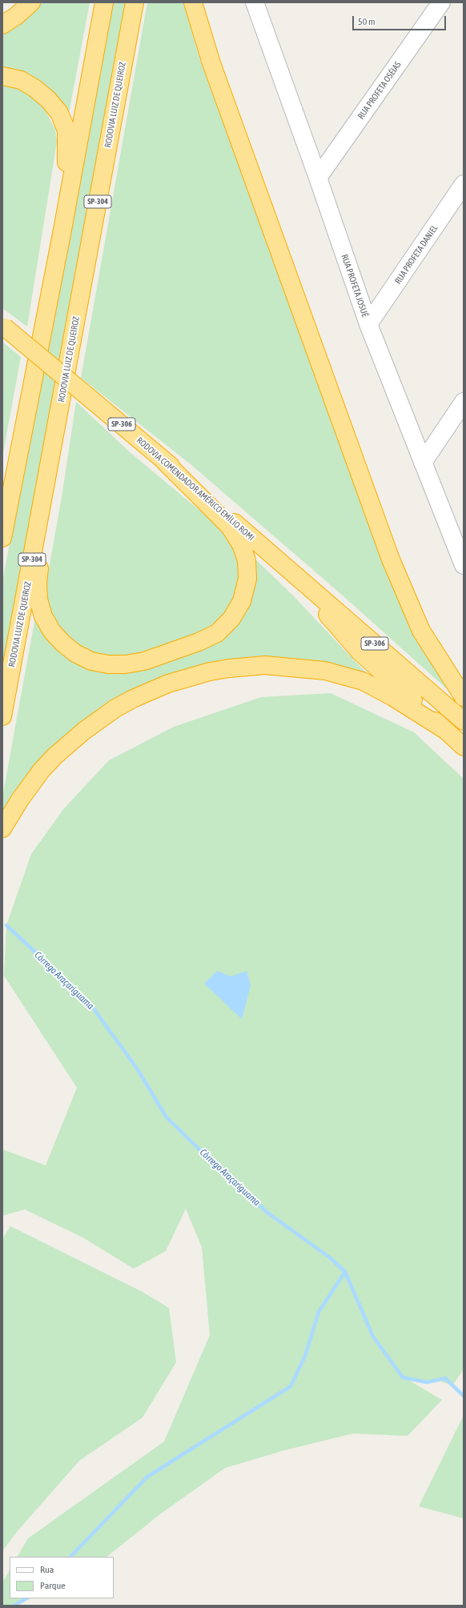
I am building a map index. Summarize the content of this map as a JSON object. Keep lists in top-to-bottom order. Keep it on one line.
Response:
{"streets":{"highway":["RODOVIA LUIZ DE QUEIROZ","SP-304","SP-306","RODOVIA COMENDADOR AMÉRICO EMÍLIO ROMI"],"street":["RUA PROFETA OSÉIAS","RUA PROFETA DANIEL","RUA PROFETA JOSUÉ"]},"crossings":[["RUA PROFETA OSÉIAS","RUA PROFETA JOSUÉ"],["RUA PROFETA DANIEL","RUA PROFETA JOSUÉ"]],"water":["Córrego Araçariguama"],"legend":["Rua","Parque"],"scale_bar":"50 m"}
